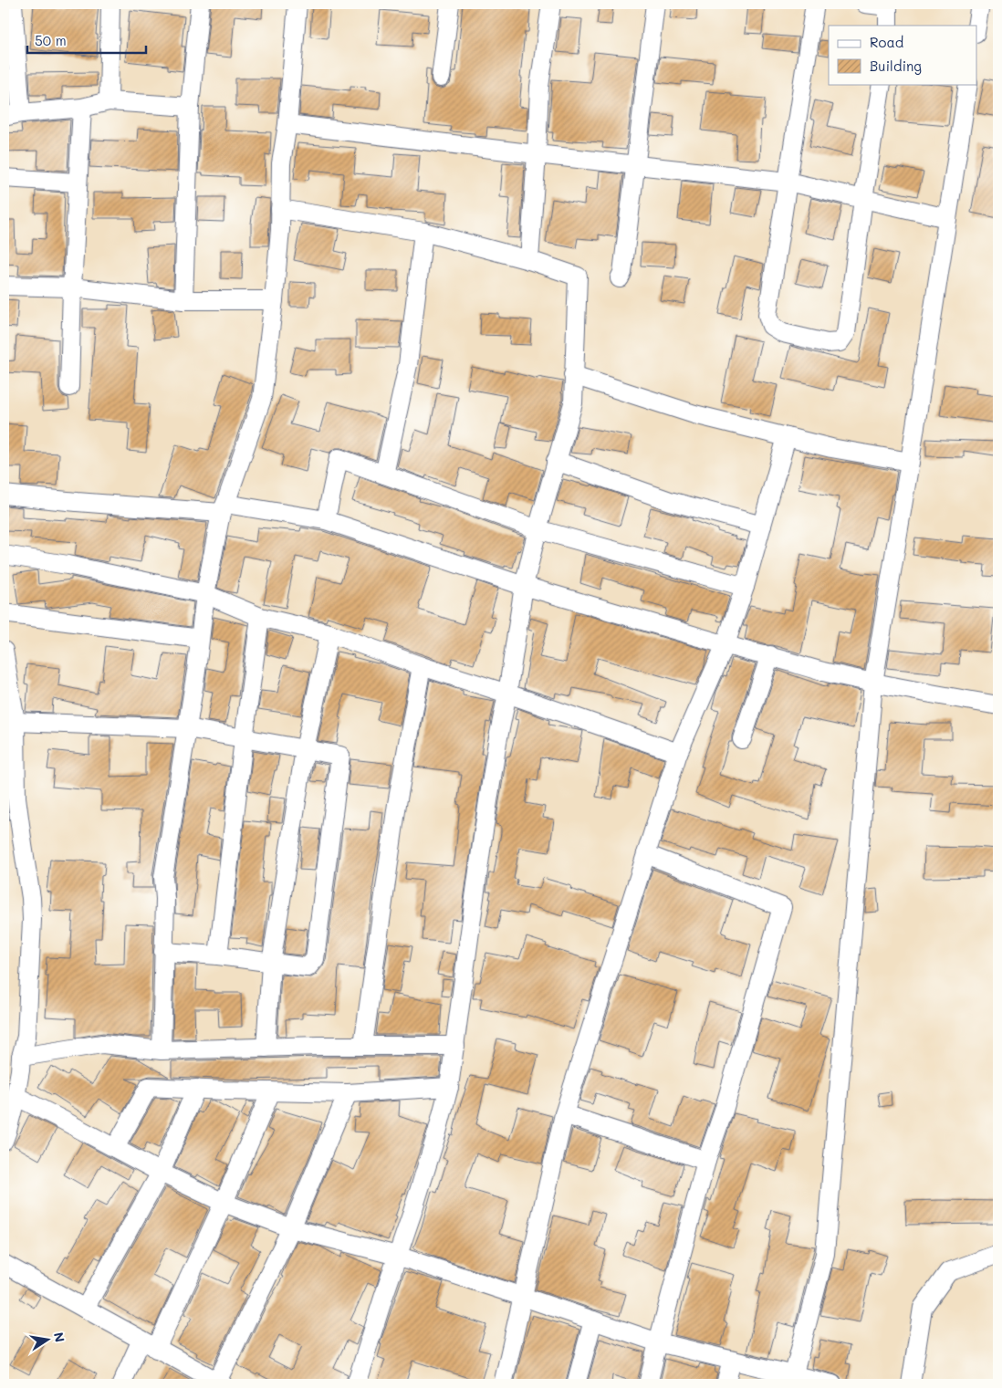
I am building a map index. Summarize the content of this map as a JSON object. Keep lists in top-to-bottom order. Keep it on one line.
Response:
{"legend":["Road","Building"],"scale_bar":"50 m","north":"right"}
